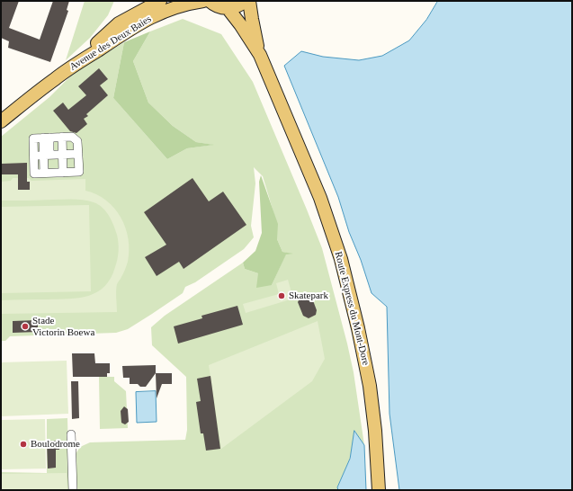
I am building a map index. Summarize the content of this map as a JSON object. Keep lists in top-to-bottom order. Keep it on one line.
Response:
{"streets":{"main road":["Avenue des Deux Baies","Route Express du Mont-Dore"]},"places":["Skatepark","Stade Victorin Boewa","Boulodrome"]}
